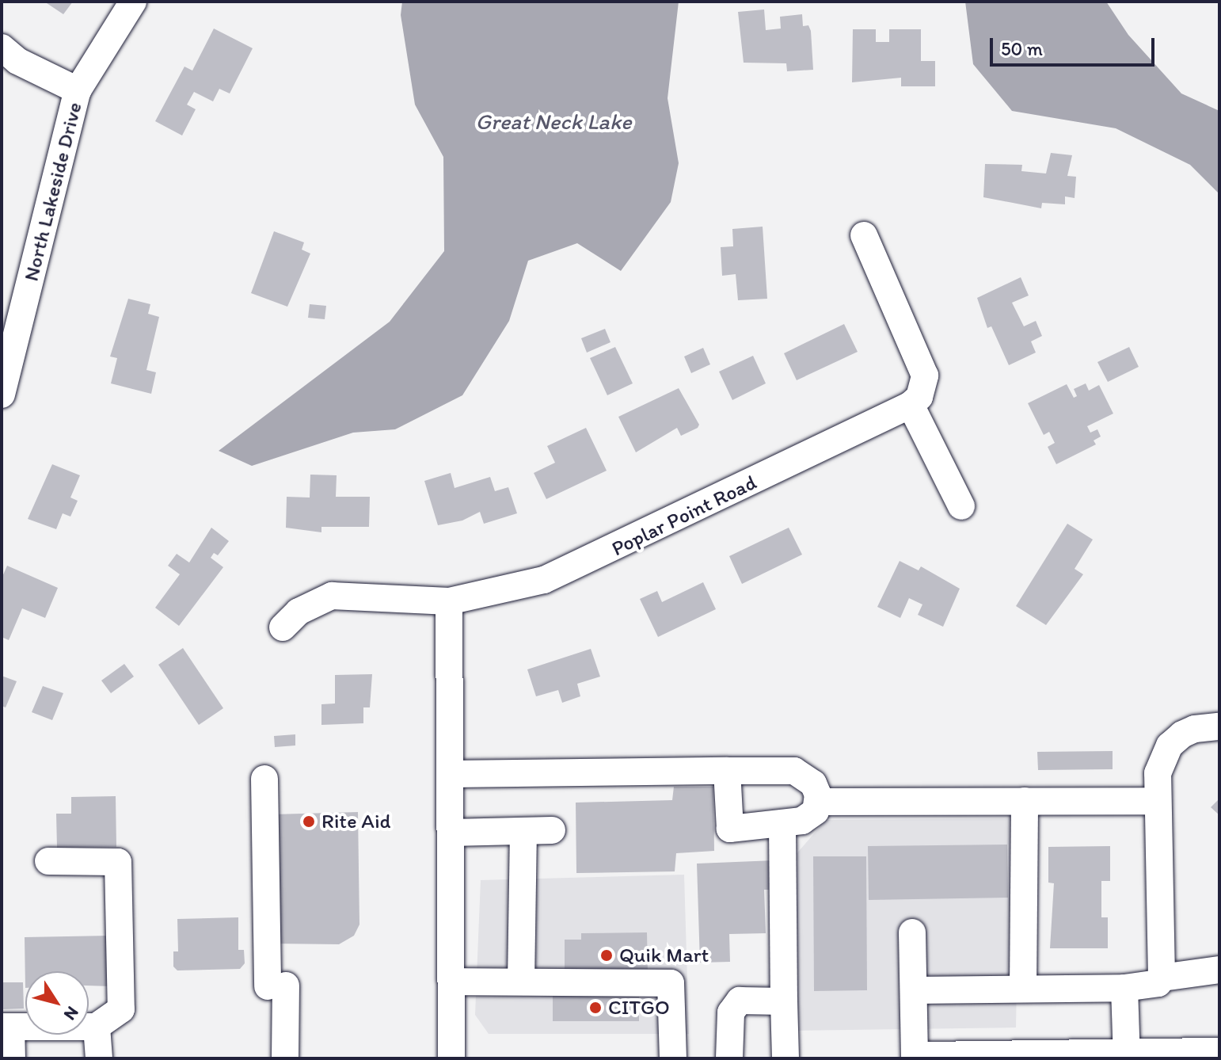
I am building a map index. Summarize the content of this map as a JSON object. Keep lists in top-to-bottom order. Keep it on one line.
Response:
{"streets":{"street":["North Lakeside Drive","Poplar Point Road"]},"water":["Great Neck Lake"],"places":["Rite Aid","Quik Mart","CITGO"],"scale_bar":"50 m","north":"bottom right"}
